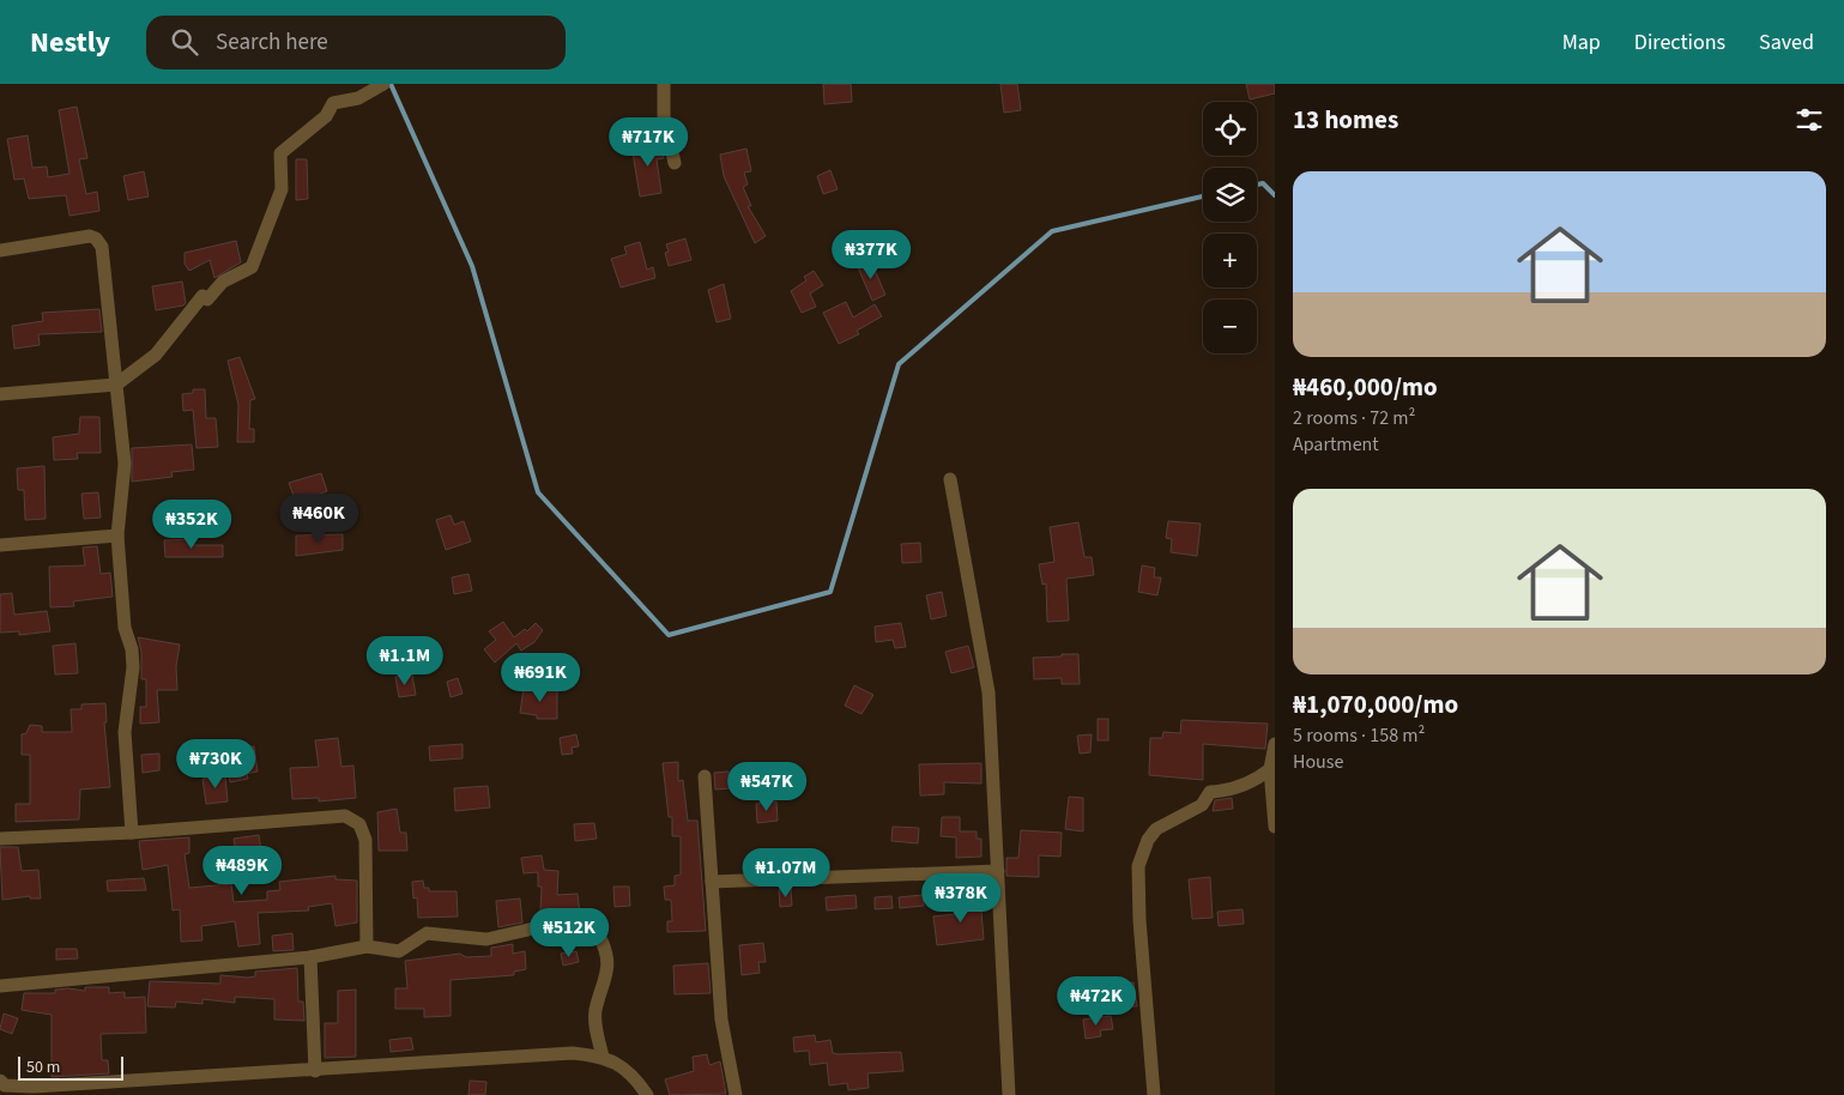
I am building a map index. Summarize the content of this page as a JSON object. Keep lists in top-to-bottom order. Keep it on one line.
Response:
{"scale_bar":"50 m","page":{"header":"Nestly","search":"Search here","nav":["Map","Directions","Saved"],"heading":"13 homes","map_buttons":["+","−"],"price":["₦717K","₦377K","₦460K","₦352K","₦1.1M","₦691K","₦730K","₦547K","₦489K","₦1.07M","₦378K","₦512K","₦472K"],"list":[{"name":"₦460,000/mo","note":"2 rooms · 72 m² · Apartment"},{"name":"₦1,070,000/mo","note":"5 rooms · 158 m² · House"}],"scale":"50 m"}}
